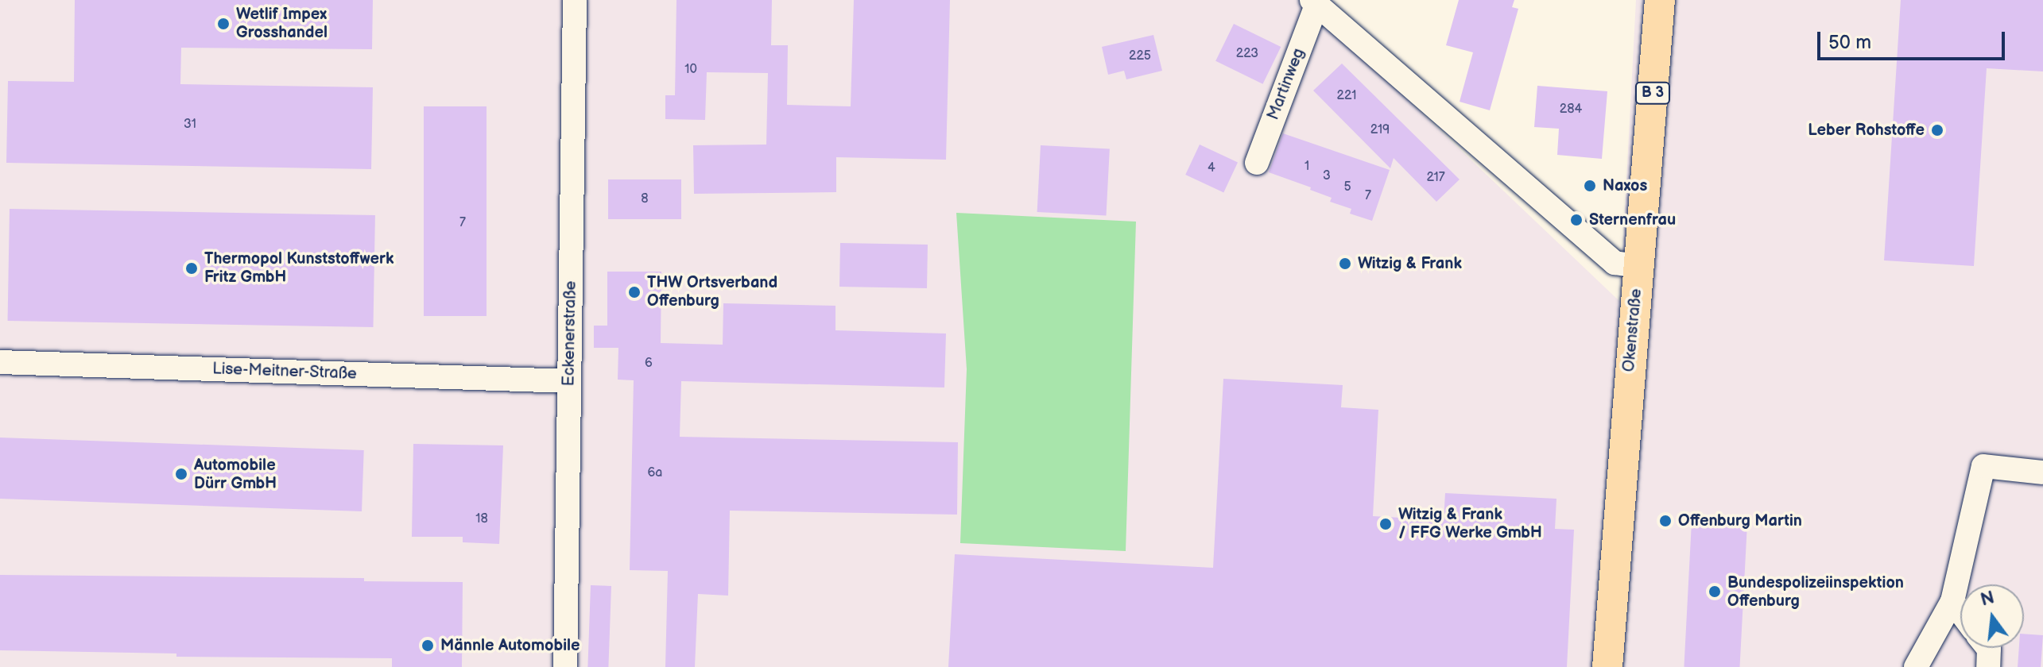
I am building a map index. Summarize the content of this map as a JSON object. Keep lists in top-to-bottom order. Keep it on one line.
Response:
{"streets":{"main road":["B 3","Okenstraße"],"street":["Martinweg","Eckenerstraße","Lise-Meitner-Straße"]},"crossings":[["Martinweg","Okenstraße"],["B 3","Okenstraße"],["Eckenerstraße","Lise-Meitner-Straße"]],"places":["Wetlif Impex Grosshandel","Leber Rohstoffe","Naxos","Sternenfrau","Witzig & Frank","Thermopol Kunststoffwerk Fritz GmbH","THW Ortsverband Offenburg","Automobile Dürr GmbH","Offenburg Martin","Witzig & Frank / FFG Werke GmbH","Bundespolizeiinspektion Offenburg","Männle Automobile"],"house_numbers":["223","225","10","221","284","31","219","1","4","3","217","5","7","8","7","6","6a","18"],"scale_bar":"50 m","north":"top"}
